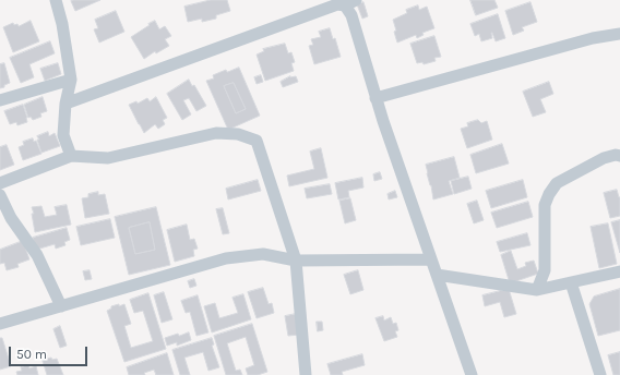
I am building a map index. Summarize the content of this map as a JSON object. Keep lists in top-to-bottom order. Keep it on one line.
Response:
{"scale_bar":"50 m"}
